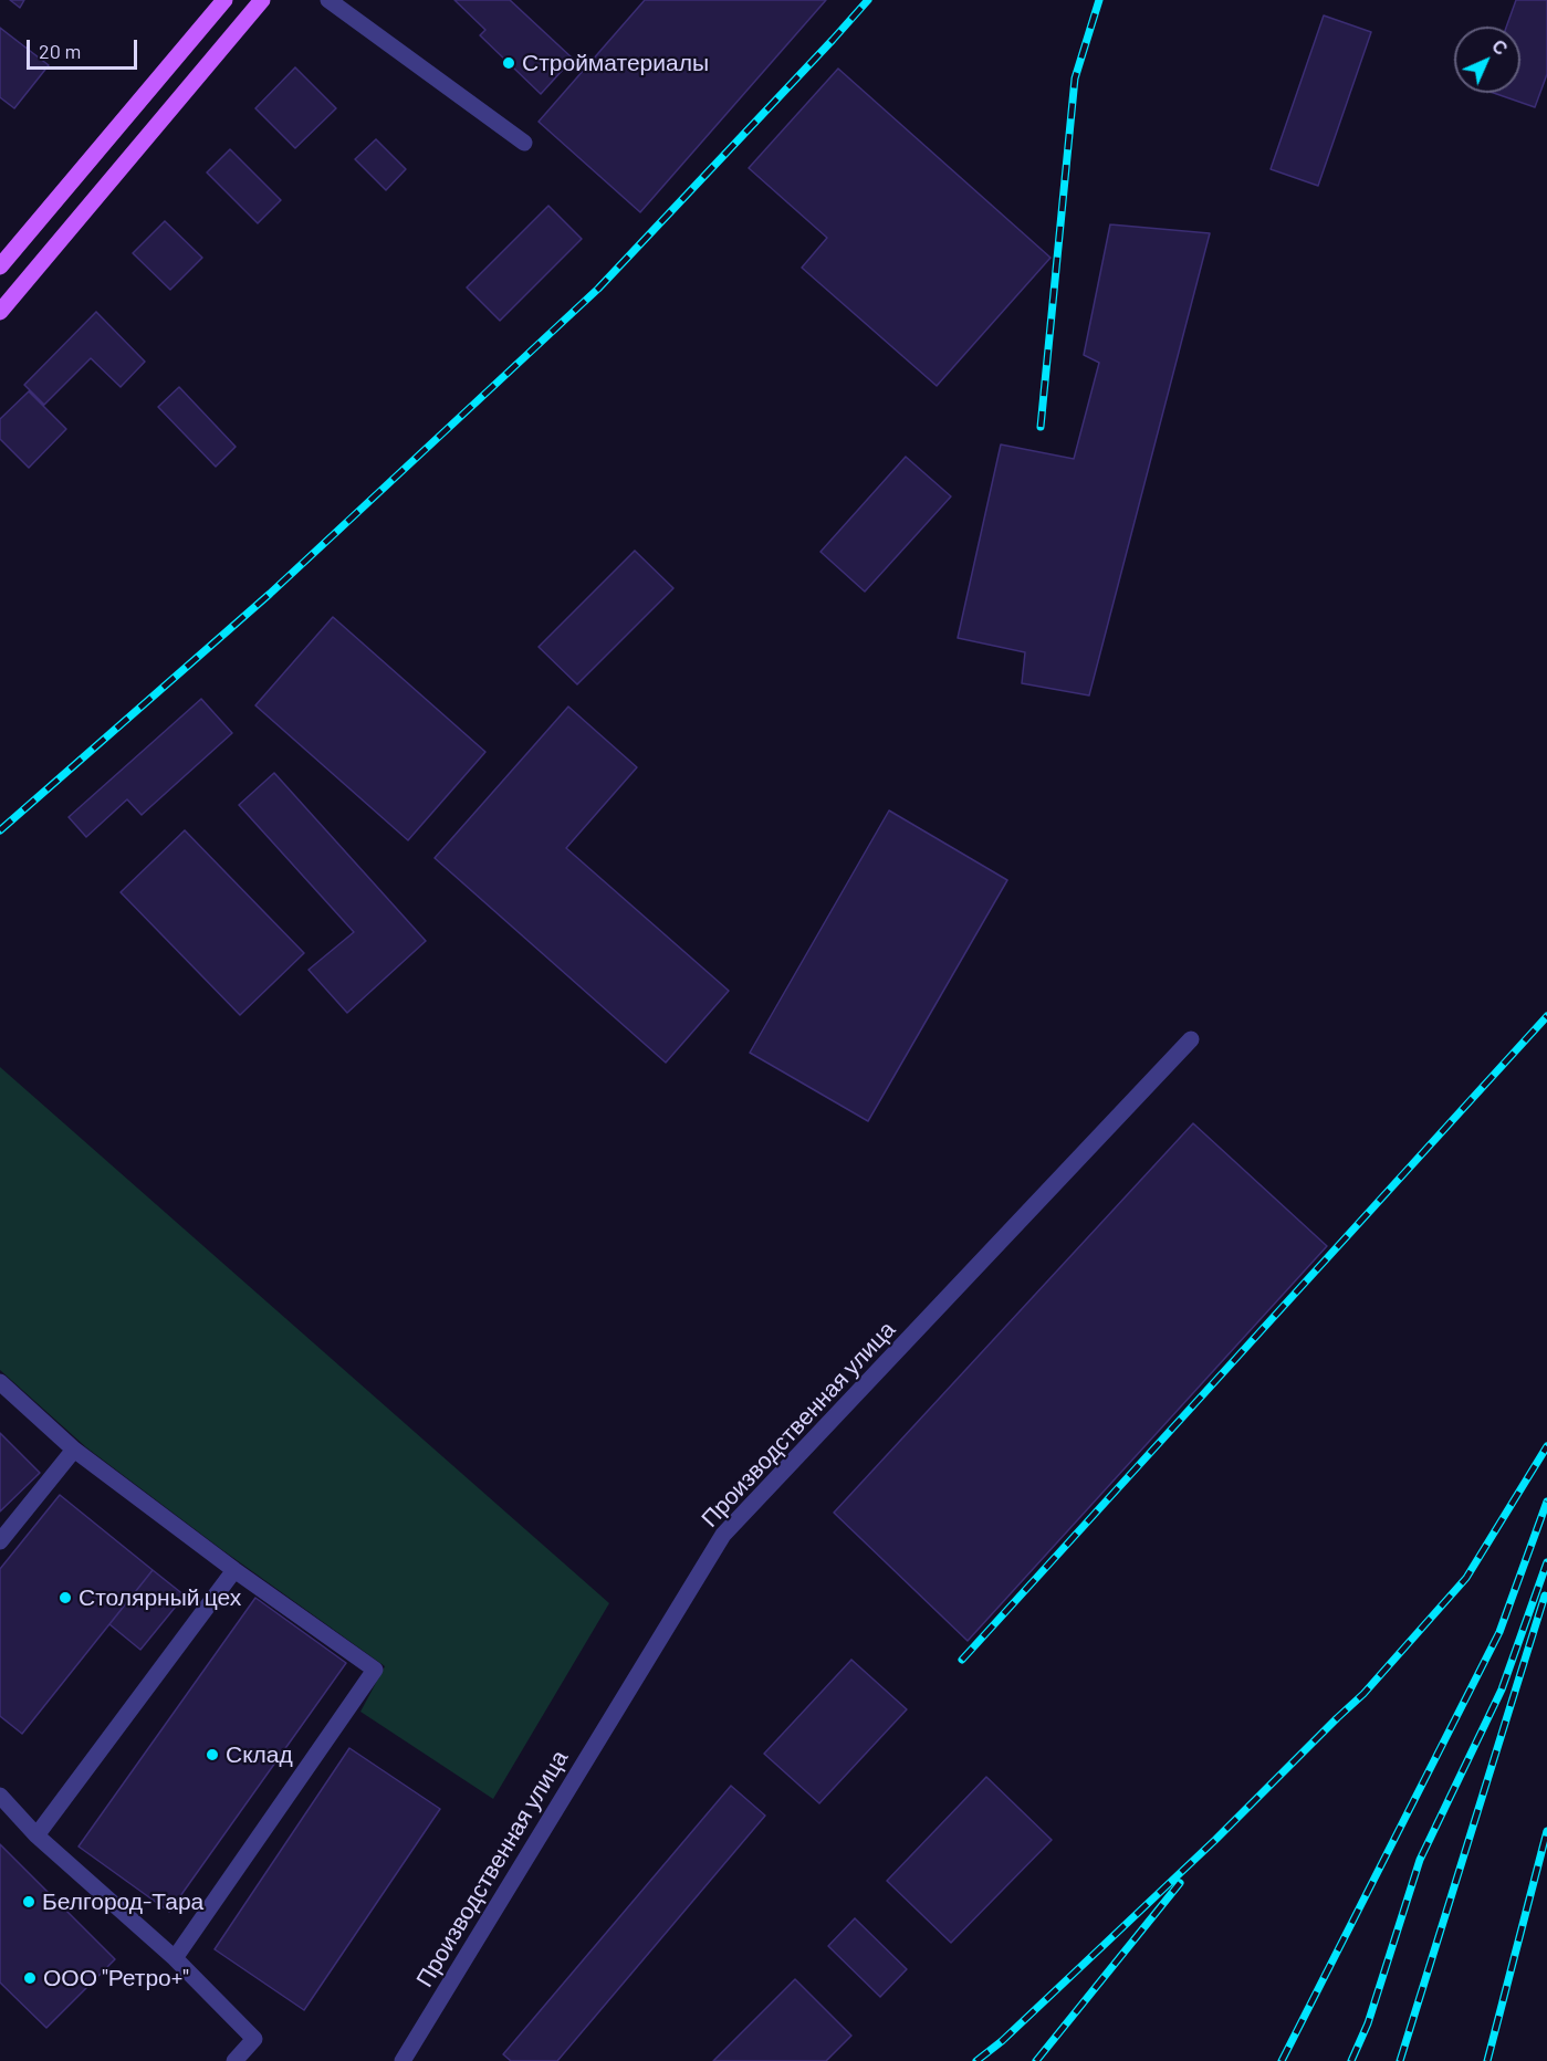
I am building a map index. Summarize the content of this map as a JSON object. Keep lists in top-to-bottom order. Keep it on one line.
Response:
{"streets":{"street":["Производственная улица"]},"places":["Стройматериалы","Столярный цех","Склад","Белгород-Тара","ООО \"Ретро+\""],"scale_bar":"20 m","north":"top right"}
